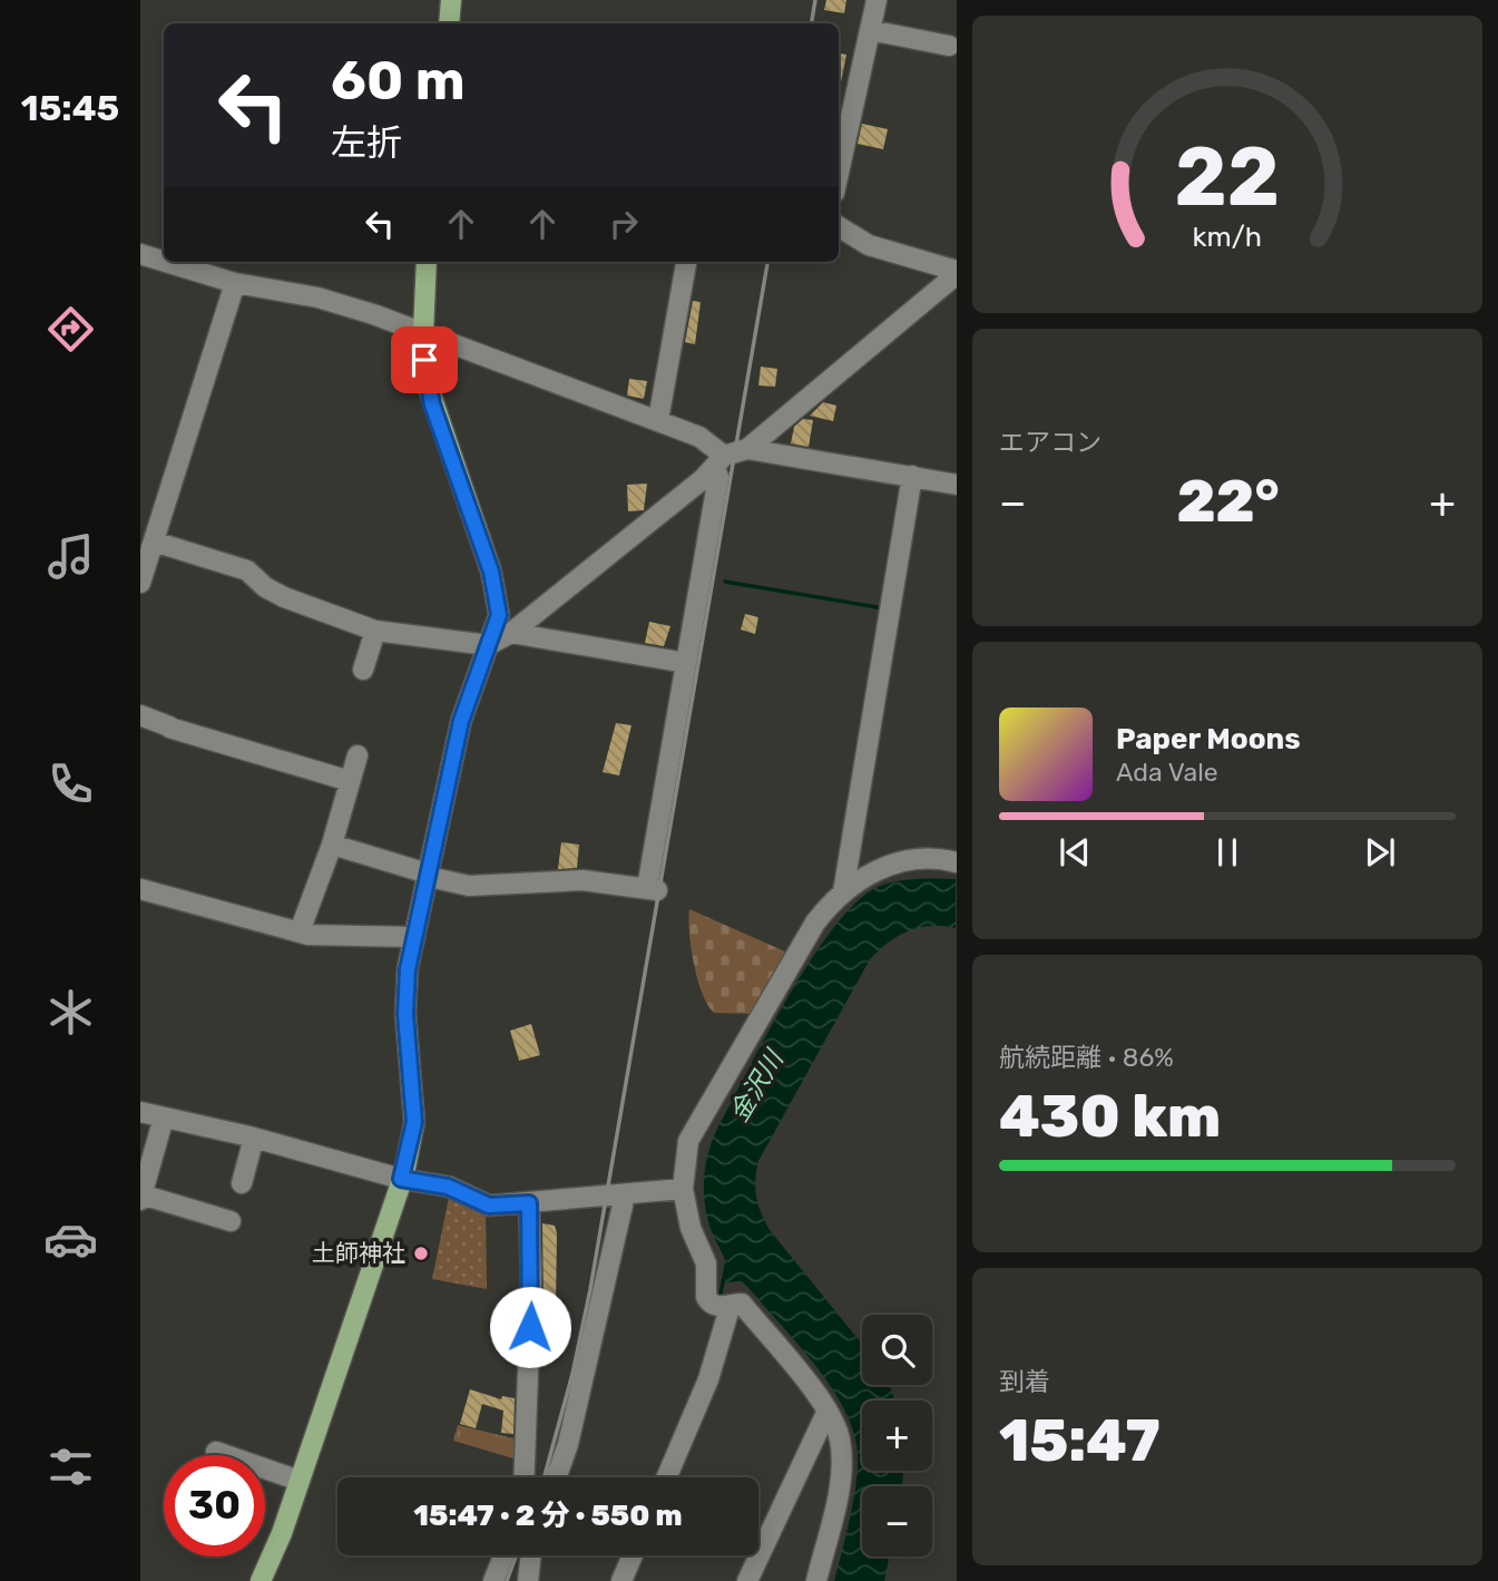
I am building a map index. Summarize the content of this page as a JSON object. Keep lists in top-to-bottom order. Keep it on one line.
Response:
{"water":["金沢川"],"places":["土師神社"],"page":{"tabs":"15:45","turn":["60 m","左折"],"tile":["エアコン",["航続距離 · 86%","430 km"],["到着","15:47"]],"heat":["−","22°","+"],"song":["Paper Moons","Ada Vale"],"map_buttons":["+","−"],"limit":"30","trip":"15:47 · 2 分 · 550 m","gauge":["22","km/h"]}}
